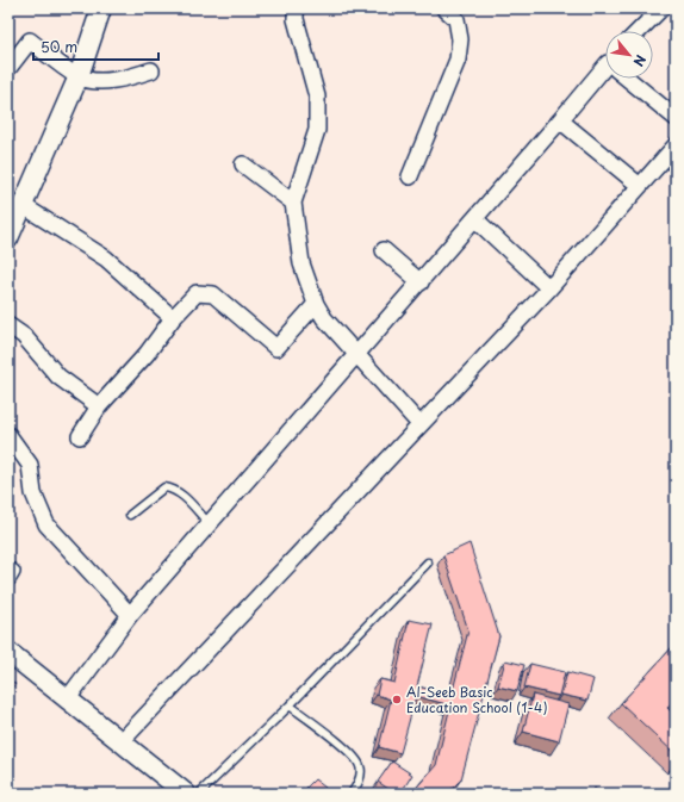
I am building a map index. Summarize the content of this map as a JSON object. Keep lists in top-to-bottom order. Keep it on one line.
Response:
{"places":["Al-Seeb Basic Education School (1-4)"],"scale_bar":"50 m","north":"bottom right"}
